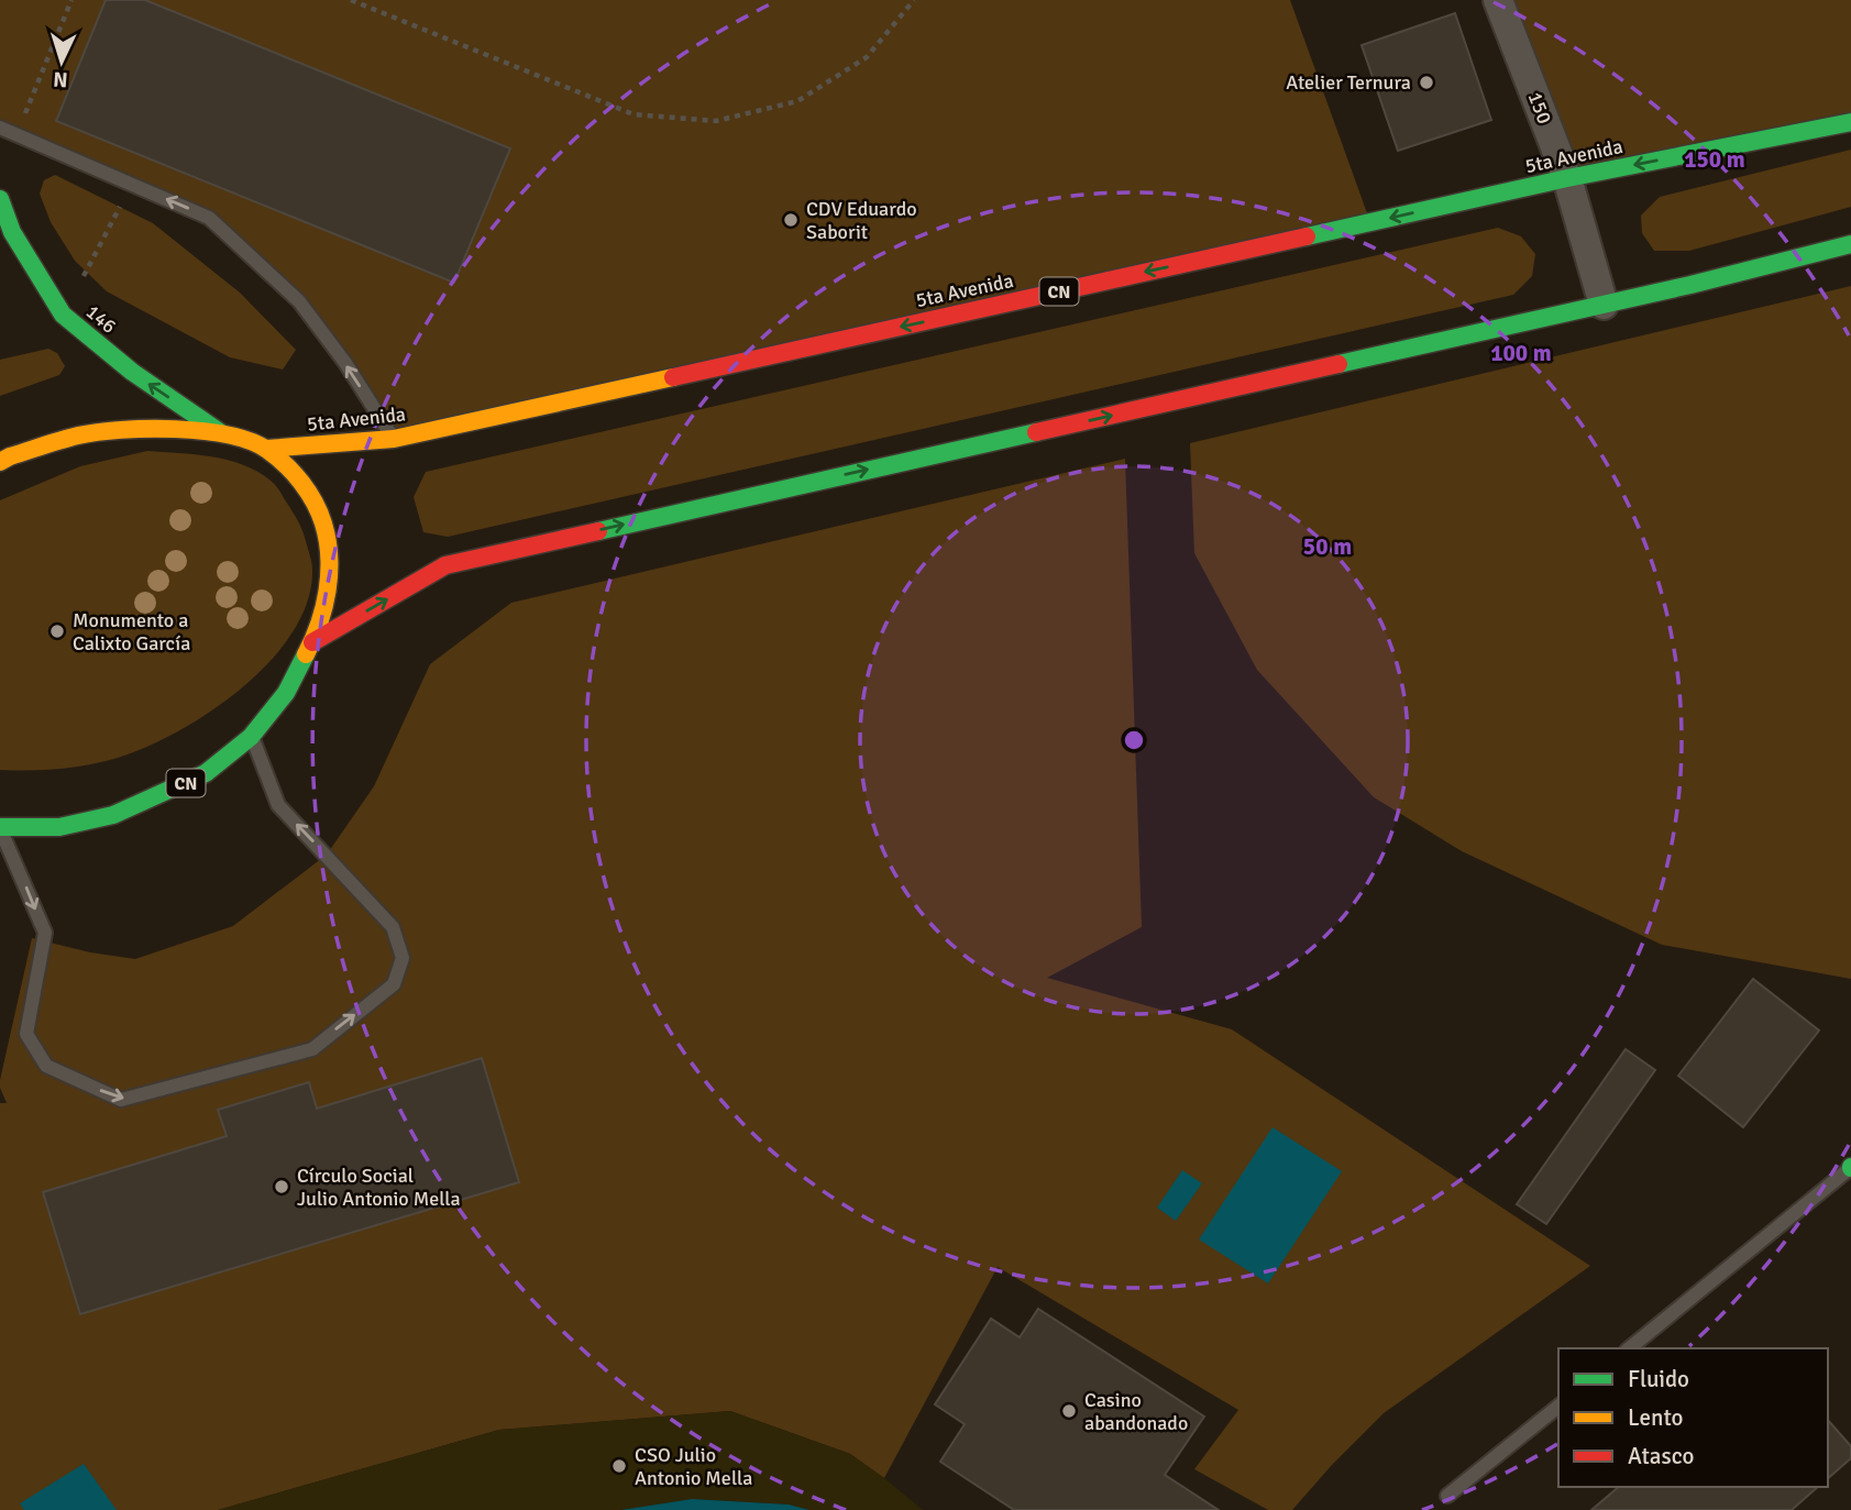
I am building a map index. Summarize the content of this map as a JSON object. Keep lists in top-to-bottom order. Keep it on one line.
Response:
{"streets":{"main road":["5ta Avenida","CN","146"],"street":["150"]},"crossings":[["150","5ta Avenida"],["5ta Avenida","CN"],["CN","146"]],"one_way":["146"],"places":["Atelier Ternura","CDV Eduardo Saborit","Monumento a Calixto García","Círculo Social Julio Antonio Mella","Casino abandonado","CSO Julio Antonio Mella"],"legend":["Fluido","Lento","Atasco"],"north":"bottom","rings":["150 m","100 m","50 m"]}
